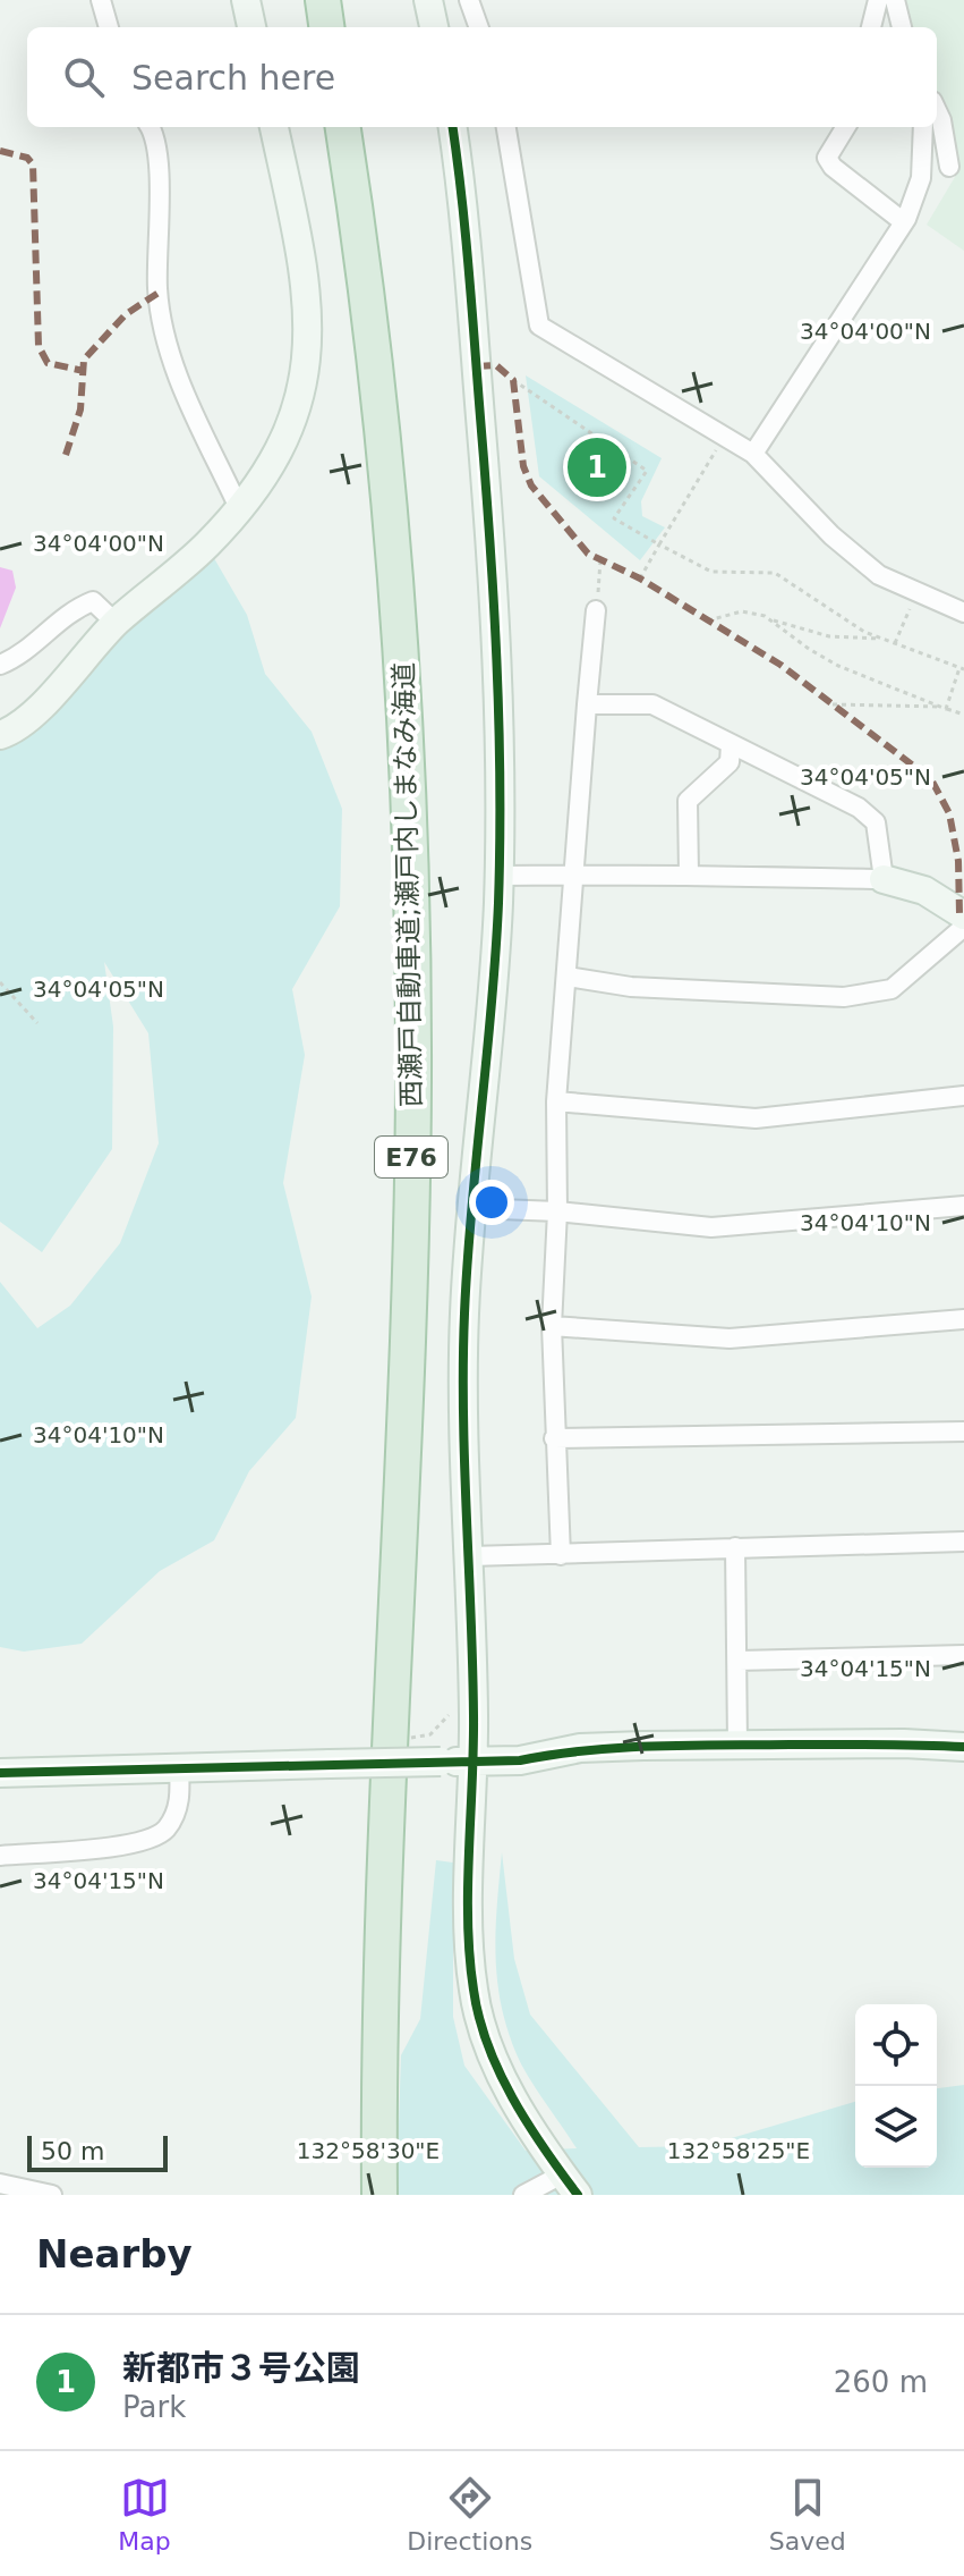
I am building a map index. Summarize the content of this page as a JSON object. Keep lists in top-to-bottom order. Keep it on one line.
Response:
{"streets":{"highway":["西瀬戸自動車道;瀬戸内しまなみ海道","E76"]},"scale_bar":"50 m","page":{"search":"Search here","pins":"1","scale":"50 m","heading":"Nearby","list":[{"mark":"1","name":"新都市３号公園","note":"Park","value":"260 m"}],"nav":["Map","Directions","Saved"]},"coordinates":["34°04'00\"N","34°04'05\"N","34°04'10\"N","34°04'15\"N","132°58'30\"E","132°58'25\"E"]}
